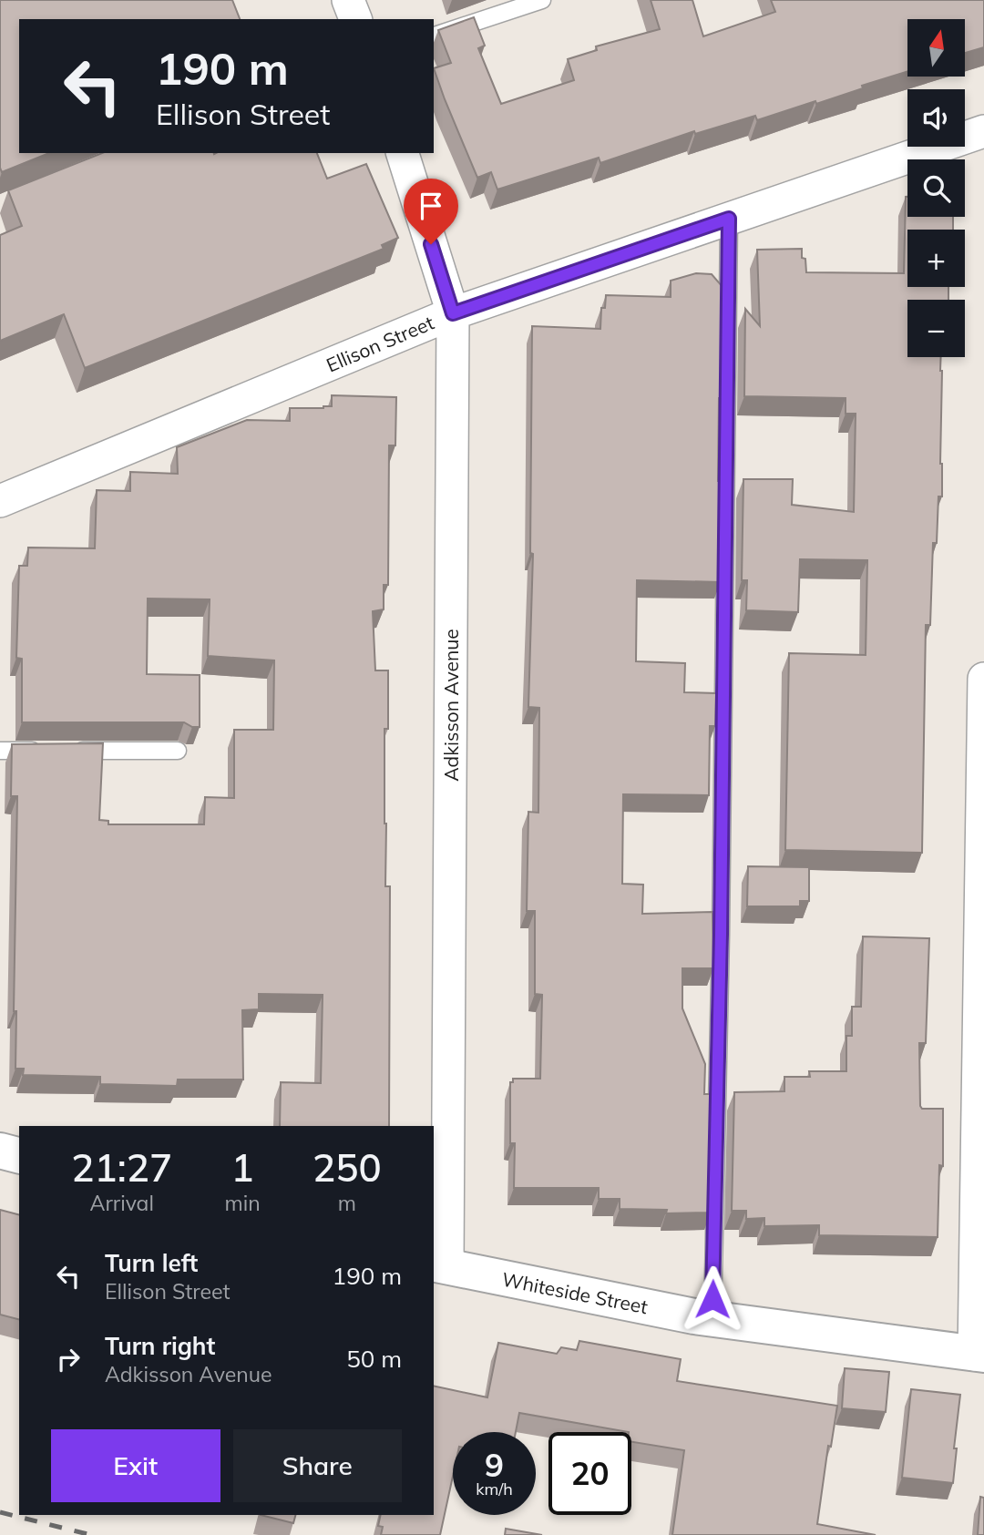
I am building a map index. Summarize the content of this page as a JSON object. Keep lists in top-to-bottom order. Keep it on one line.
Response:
{"streets":{"street":["Ellison Street","Adkisson Avenue","Whiteside Street"]},"crossings":[["Ellison Street","Adkisson Avenue"],["Adkisson Avenue","Whiteside Street"]],"north":"top","page":{"map_buttons":["+","−"],"turn":["190 m","Ellison Street"],"eta":["21:27","Arrival","1","min","250","m"],"list":[{"name":"Turn left","note":"Ellison Street","value":"190 m"},{"name":"Turn right","note":"Adkisson Avenue","value":"50 m"}],"buttons":["Exit","Share"],"speed":"9 km/h","limit":"20"}}
